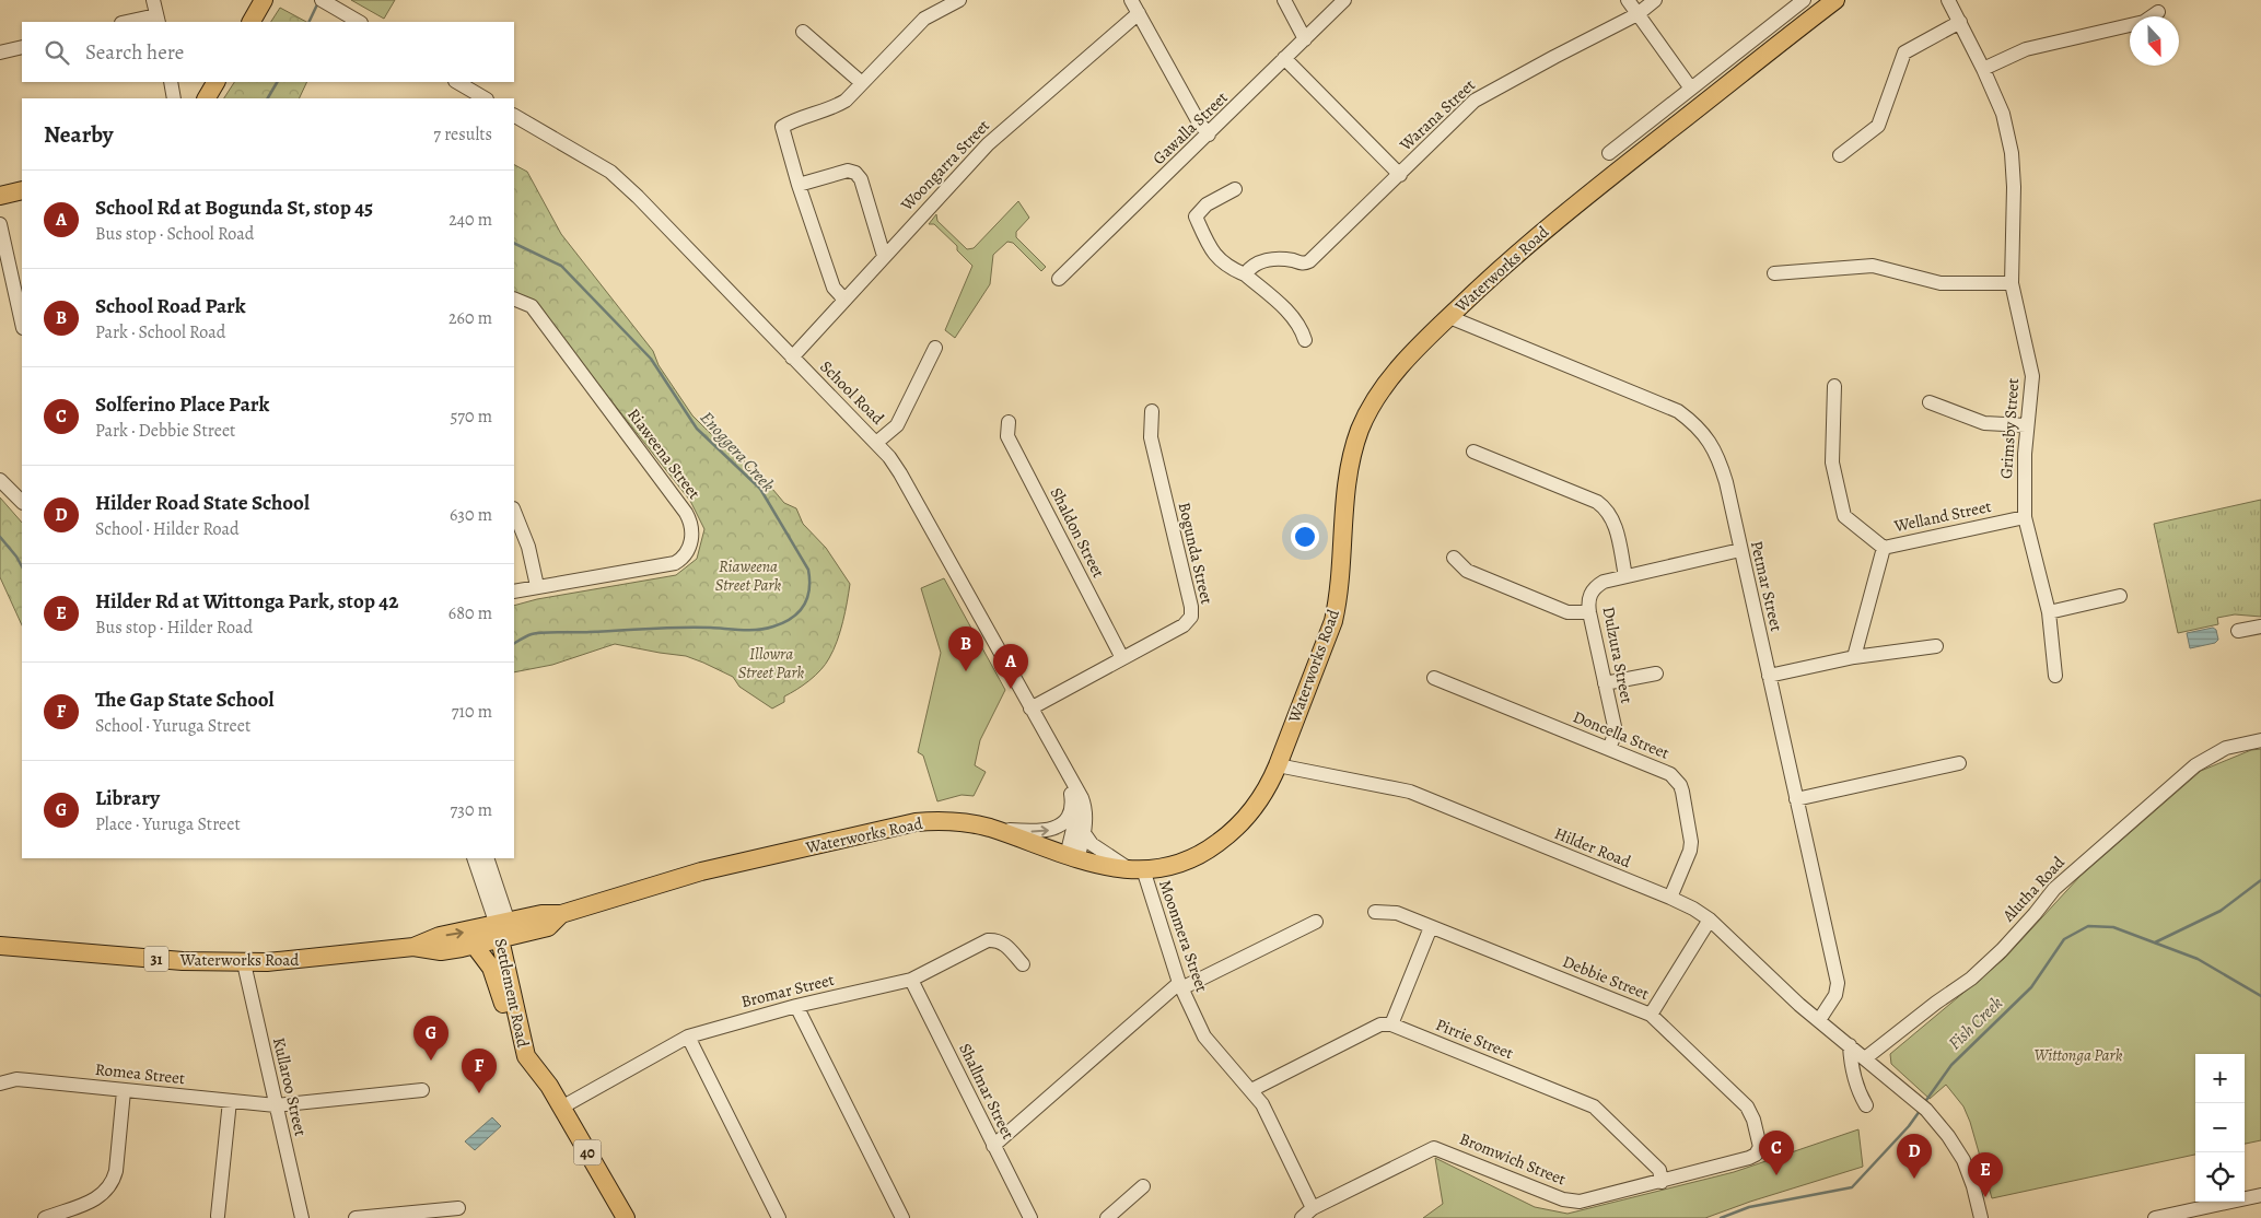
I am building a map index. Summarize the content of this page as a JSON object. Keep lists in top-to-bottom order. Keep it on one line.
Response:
{"streets":{"main road":["Waterworks Road","31","Settlement Road","40"],"street":["Warana Street","Gawalla Street","Woongarra Street","School Road","Grimsby Street","Riaweena Street","Welland Street","Shaldon Street","Bogunda Street","Petmar Street","Dulzura Street","Doncella Street","Hilder Road","Alutha Road","Moonmera Street","Debbie Street","Bromar Street","Pirrie Street","Romea Street","Kullaroo Street","Shallmar Street","Bromwich Street"]},"crossings":[["Woongarra Street","School Road"],["Waterworks Road","School Road"],["Waterworks Road","Petmar Street"],["Waterworks Road","Hilder Road"],["Waterworks Road","Moonmera Street"],["Waterworks Road","Settlement Road"],["Waterworks Road","Kullaroo Street"],["School Road","Bogunda Street"],["Grimsby Street","Welland Street"],["Shaldon Street","Bogunda Street"],["Petmar Street","Dulzura Street"],["Petmar Street","Hilder Road"],["Dulzura Street","Doncella Street"],["Doncella Street","Hilder Road"],["Hilder Road","Alutha Road"],["Moonmera Street","Bromwich Street"],["Debbie Street","Bromwich Street"],["Bromar Street","Settlement Road"],["Bromar Street","Shallmar Street"],["Pirrie Street","Bromwich Street"],["Romea Street","Kullaroo Street"]],"water":["Enoggera Creek","Fish Creek"],"parks":["Riaweena Street Park","Illowra Street Park","Wittonga Park"],"north":"bottom","page":{"search":"Search here","heading":["Nearby","7 results"],"list":[{"mark":"A","name":"School Rd at Bogunda St, stop 45","note":"Bus stop · School Road","value":"240 m"},{"mark":"B","name":"School Road Park","note":"Park · School Road","value":"260 m"},{"mark":"C","name":"Solferino Place Park","note":"Park · Debbie Street","value":"570 m"},{"mark":"D","name":"Hilder Road State School","note":"School · Hilder Road","value":"630 m"},{"mark":"E","name":"Hilder Rd at Wittonga Park, stop 42","note":"Bus stop · Hilder Road","value":"680 m"},{"mark":"F","name":"The Gap State School","note":"School · Yuruga Street","value":"710 m"},{"mark":"G","name":"Library","note":"Place · Yuruga Street","value":"730 m"}],"pins":["B","A","G","F","C","D","E"],"map_buttons":["+","−"]}}
